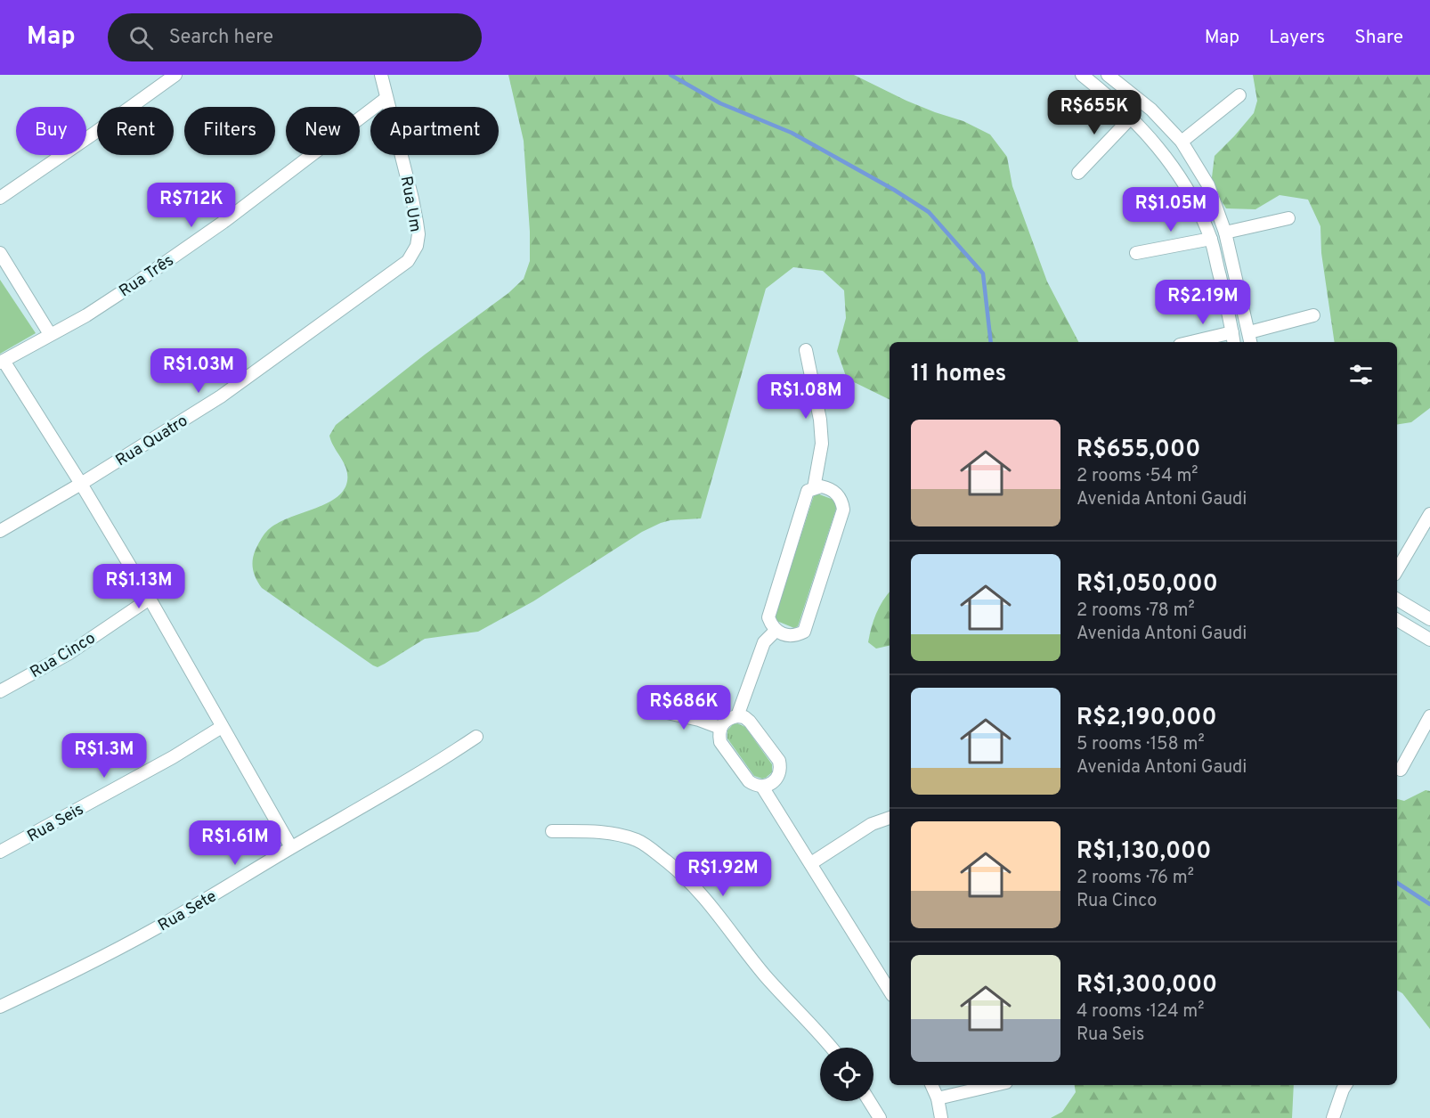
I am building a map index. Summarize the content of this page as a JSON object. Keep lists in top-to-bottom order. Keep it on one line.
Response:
{"streets":{"street":["Rua Um","Rua Três","Rua Quatro","Rua Cinco","Rua Seis","Rua Sete"]},"crossings":[["Rua Um","Rua Três"],["Rua Um","Rua Quatro"]],"page":{"header":"Map","search":"Search here","nav":["Map","Layers","Share"],"price":["R$655K","R$712K","R$1.05M","R$2.19M","R$1.03M","R$1.08M","R$1.13M","R$686K","R$1.3M","R$1.61M","R$1.92M"],"chip":["Buy","Rent","Filters","New","Apartment"],"heading":"11 homes","list":[{"name":"R$655,000","note":"2 rooms · 54 m² · Avenida Antoni Gaudi"},{"name":"R$1,050,000","note":"2 rooms · 78 m² · Avenida Antoni Gaudi"},{"name":"R$2,190,000","note":"5 rooms · 158 m² · Avenida Antoni Gaudi"},{"name":"R$1,130,000","note":"2 rooms · 76 m² · Rua Cinco"},{"name":"R$1,300,000","note":"4 rooms · 124 m² · Rua Seis"}]}}
